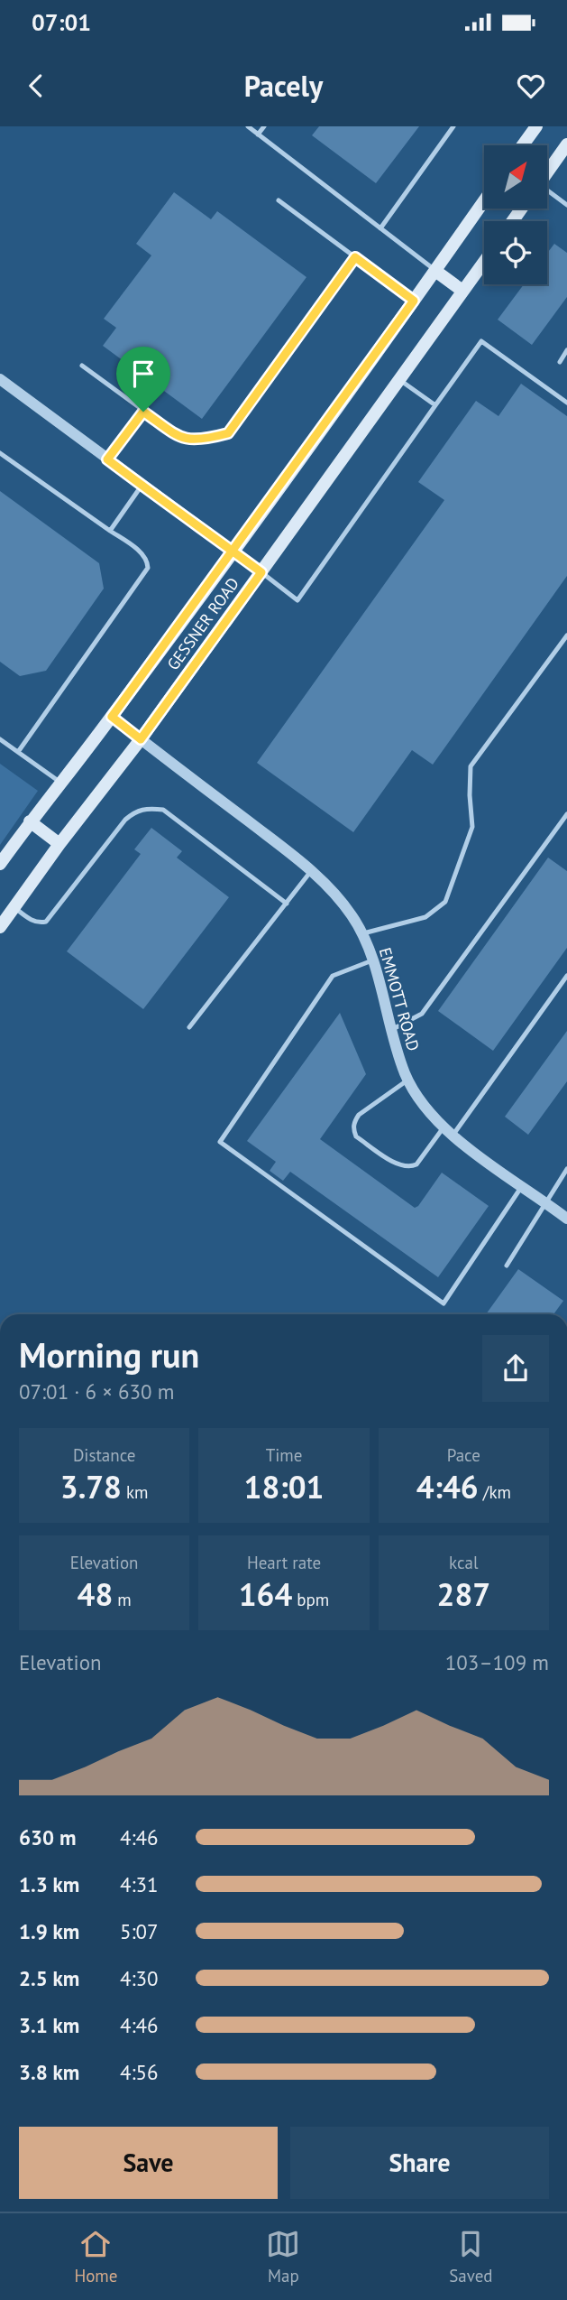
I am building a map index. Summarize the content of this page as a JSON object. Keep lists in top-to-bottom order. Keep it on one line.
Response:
{"streets":{"main road":["GESSNER ROAD"],"street":["EMMOTT ROAD"]},"crossings":[["GESSNER ROAD","EMMOTT ROAD"]],"north":"top right","page":{"status":"07:01","header":"Pacely","heading":["Morning run","07:01 · 6 × 630 m"],"stats":[["Distance","3.78 km"],["Time","18:01"],["Pace","4:46 /km"],["Elevation","48 m"],["Heart rate","164 bpm"],["kcal","287"]],"chart":["Elevation","103–109 m"],"list":[{"name":"630 m","note":"4:46"},{"name":"1.3 km","note":"4:31"},{"name":"1.9 km","note":"5:07"},{"name":"2.5 km","note":"4:30"},{"name":"3.1 km","note":"4:46"},{"name":"3.8 km","note":"4:56"}],"buttons":["Save","Share"],"tabs":["Home","Map","Saved"]}}
